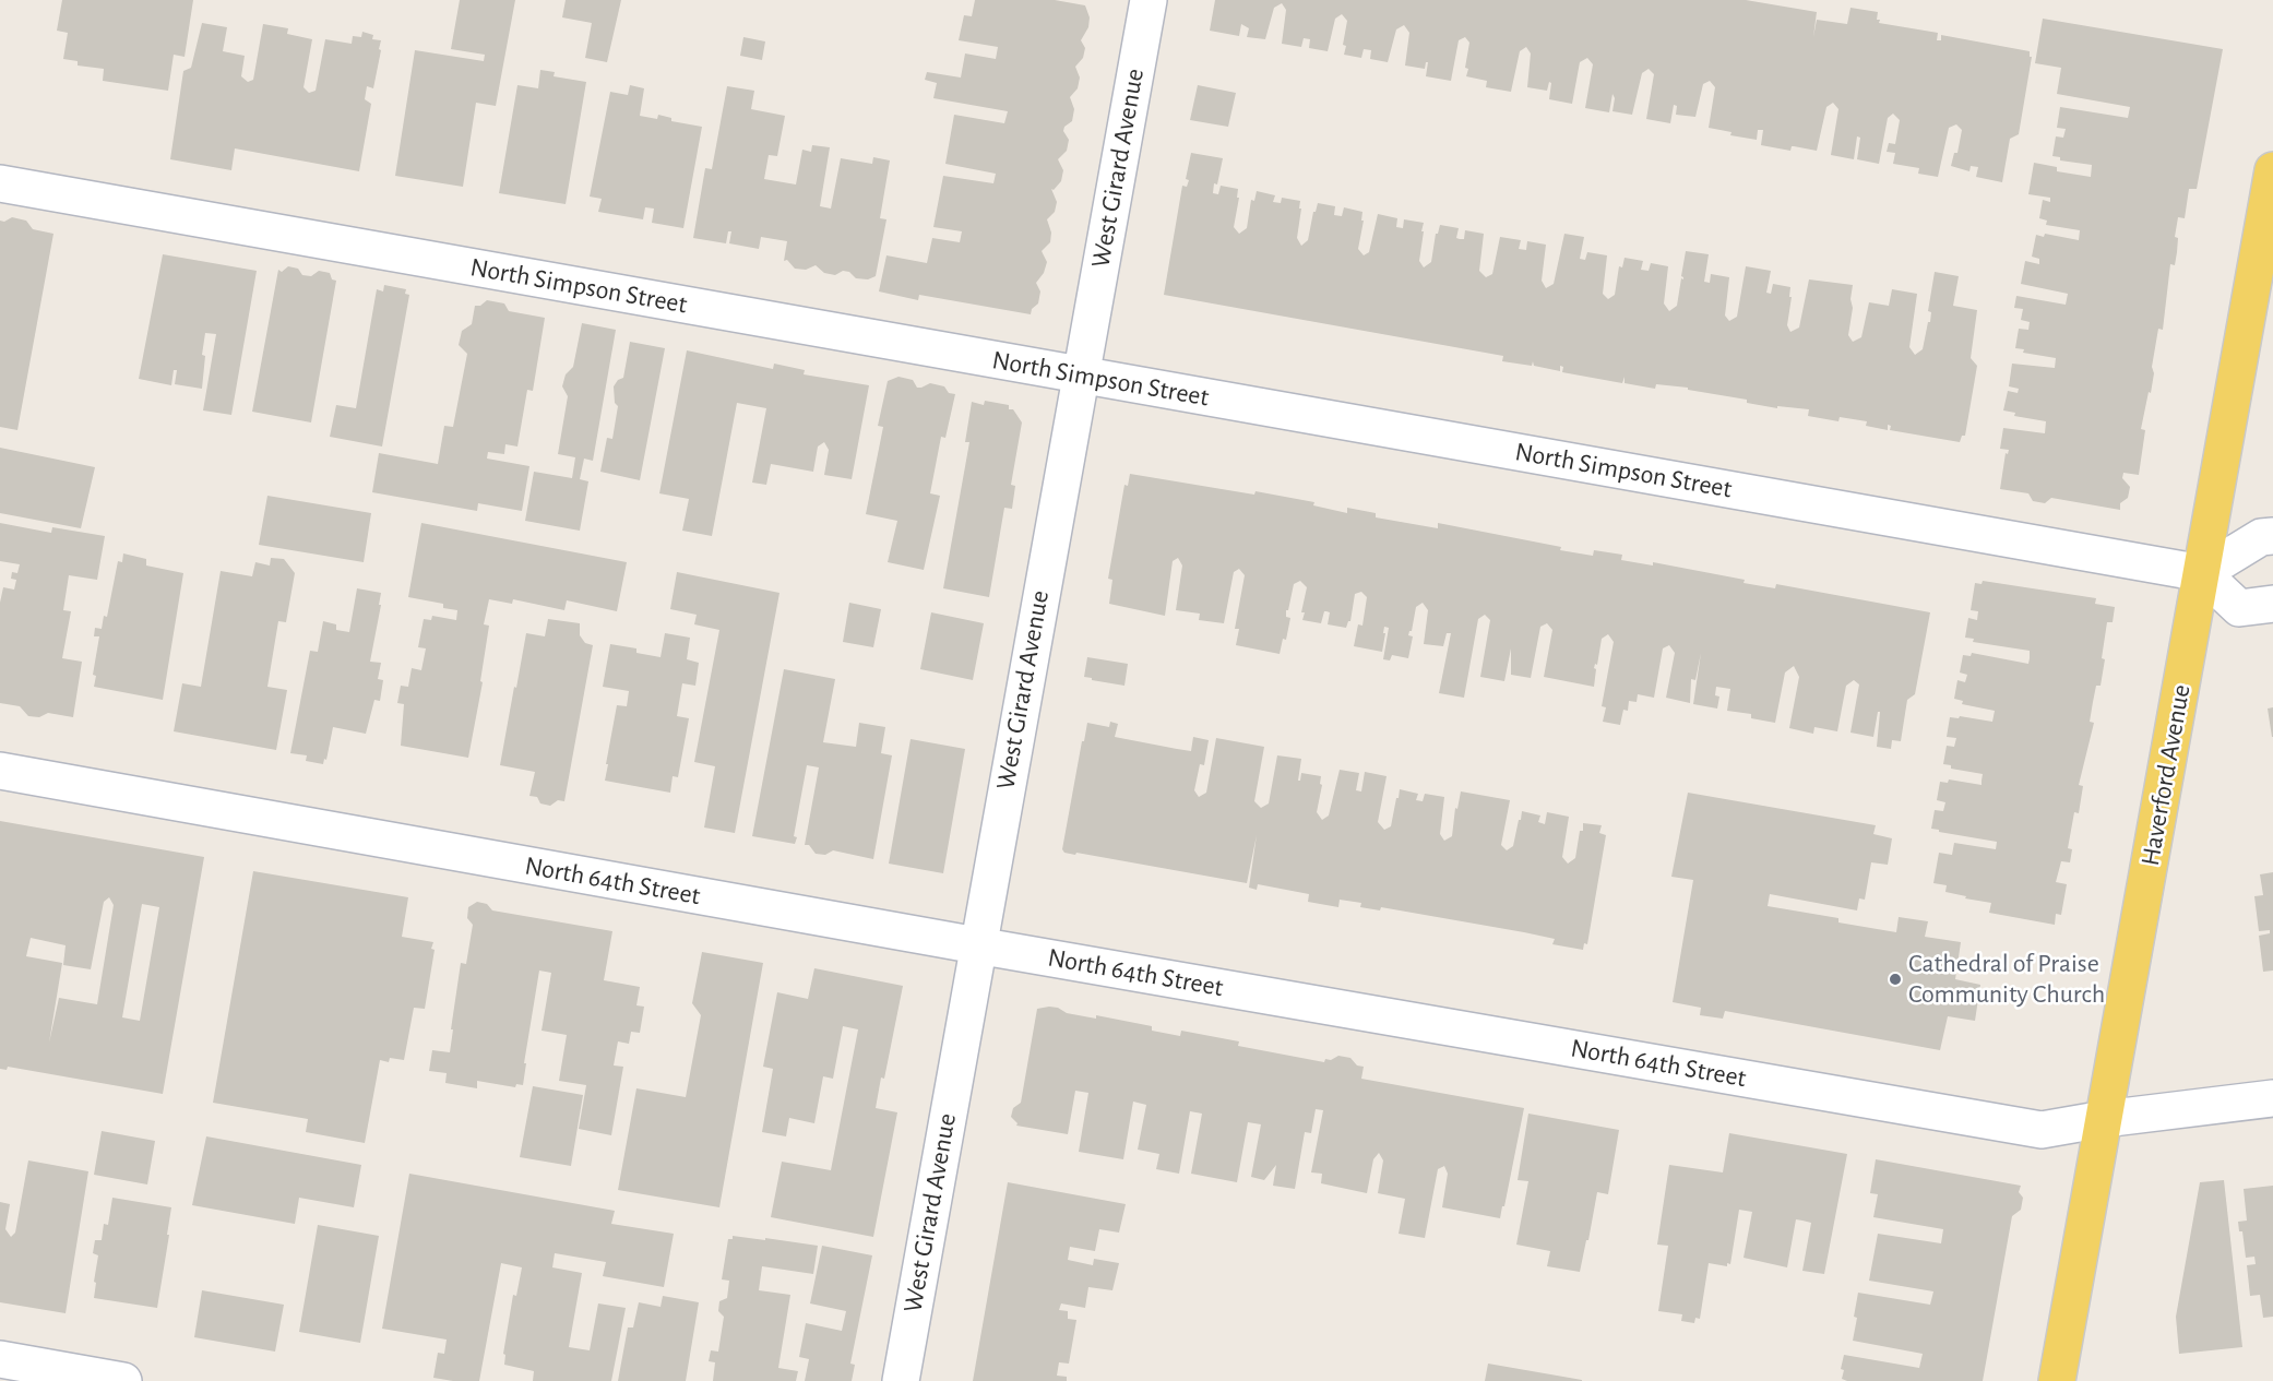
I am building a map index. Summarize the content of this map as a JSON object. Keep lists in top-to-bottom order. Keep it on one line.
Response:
{"streets":{"main road":["Haverford Avenue"],"street":["West Girard Avenue","North Simpson Street","North 64th Street"]},"crossings":[["West Girard Avenue","North Simpson Street"],["West Girard Avenue","North 64th Street"],["North Simpson Street","Haverford Avenue"],["Haverford Avenue","North 64th Street"]],"places":["Cathedral of Praise Community Church"]}
